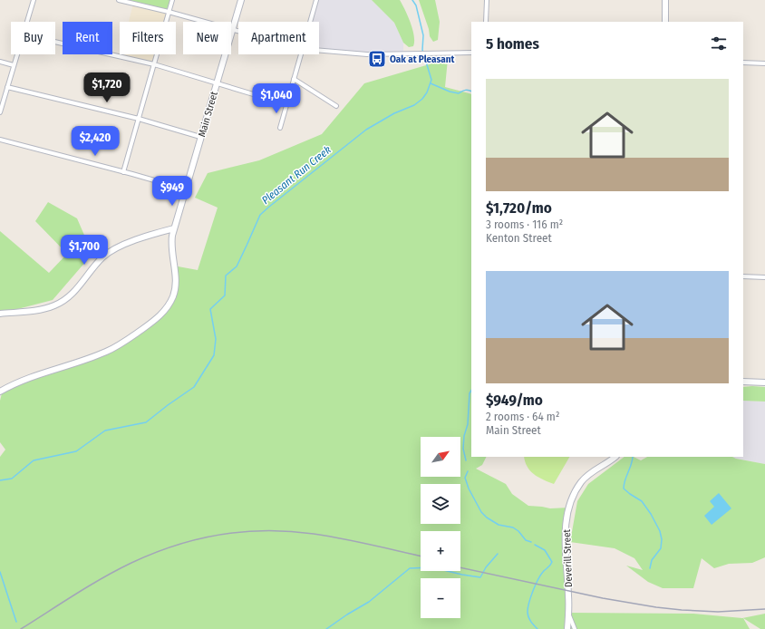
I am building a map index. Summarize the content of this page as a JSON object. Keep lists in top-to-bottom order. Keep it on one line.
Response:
{"streets":{"street":["Main Street","Deverill Street"]},"water":["Pleasant Run Creek"],"places":{"bus stop":["Oak at Pleasant"]},"north":"top right","page":{"chip":["Buy","Rent","Filters","New","Apartment"],"heading":"5 homes","list":[{"name":"$1,720/mo","note":"3 rooms · 116 m² · Kenton Street"},{"name":"$949/mo","note":"2 rooms · 64 m² · Main Street"}],"price":["$1,720","$1,040","$2,420","$949","$1,700"],"map_buttons":["+","−"]}}
